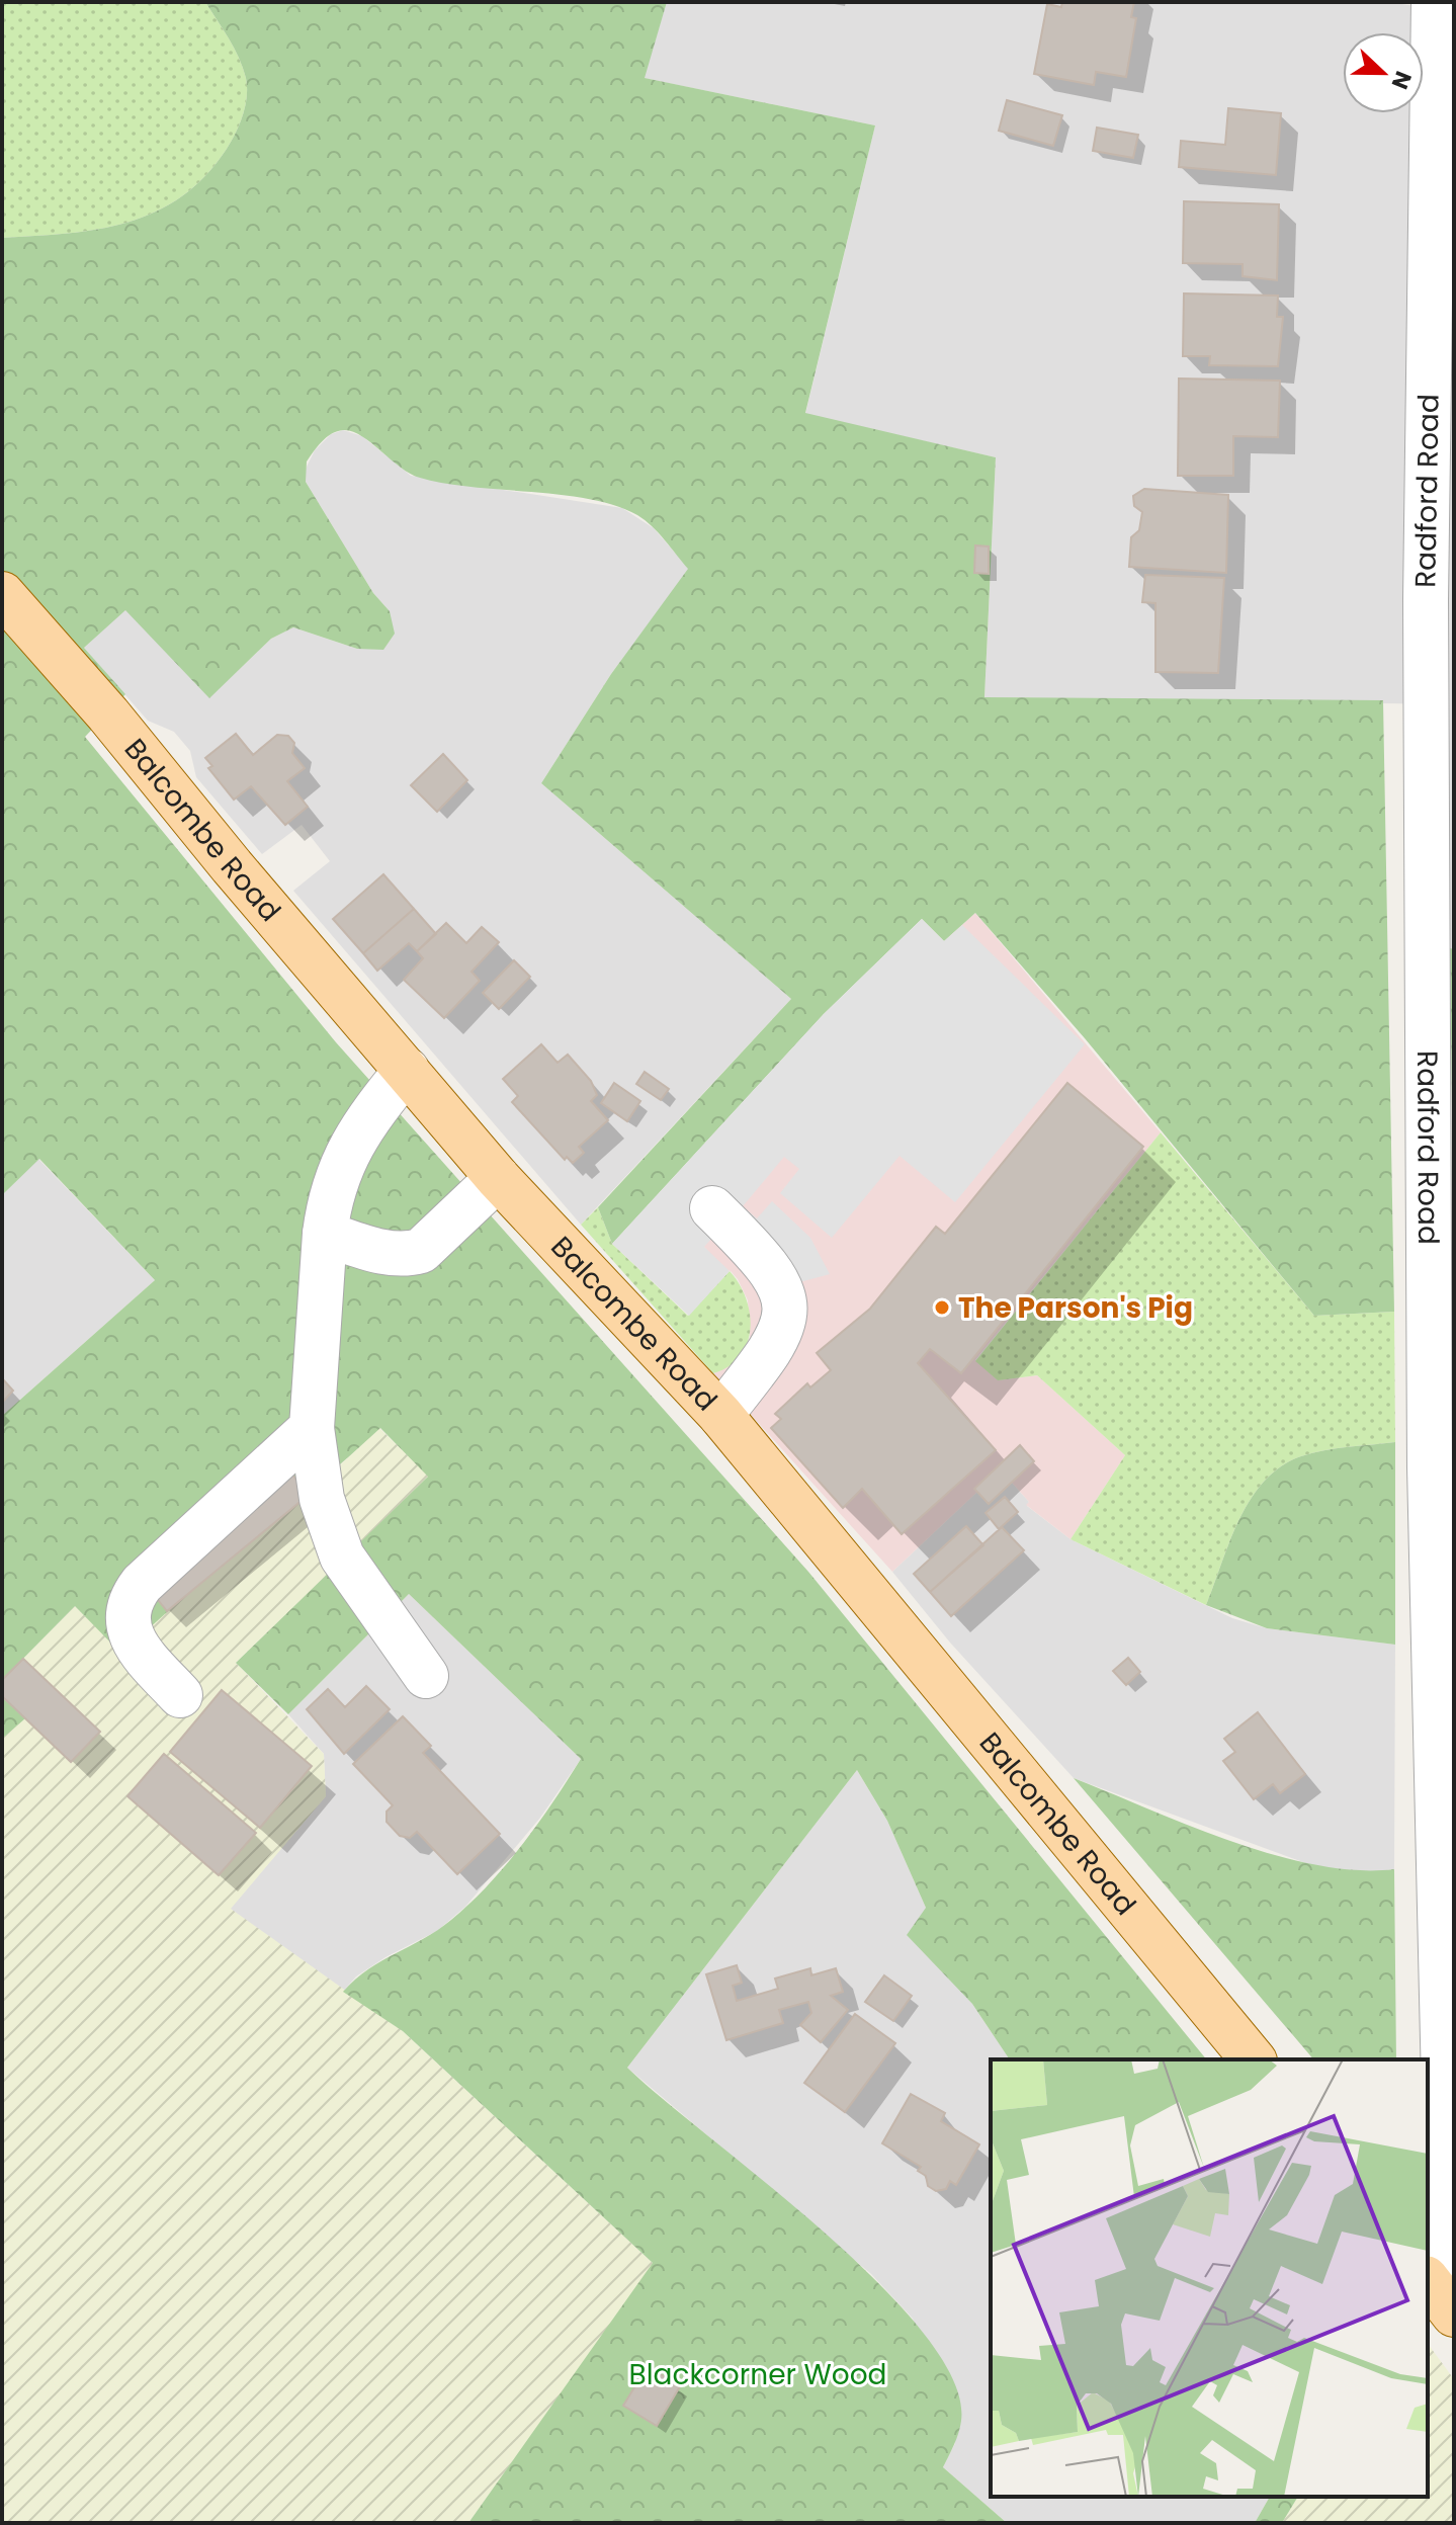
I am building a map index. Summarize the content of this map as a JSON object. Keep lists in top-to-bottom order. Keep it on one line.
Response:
{"streets":{"main road":["Balcombe Road"],"street":["Radford Road"]},"parks":["Blackcorner Wood"],"places":["The Parson's Pig"],"north":"right"}
